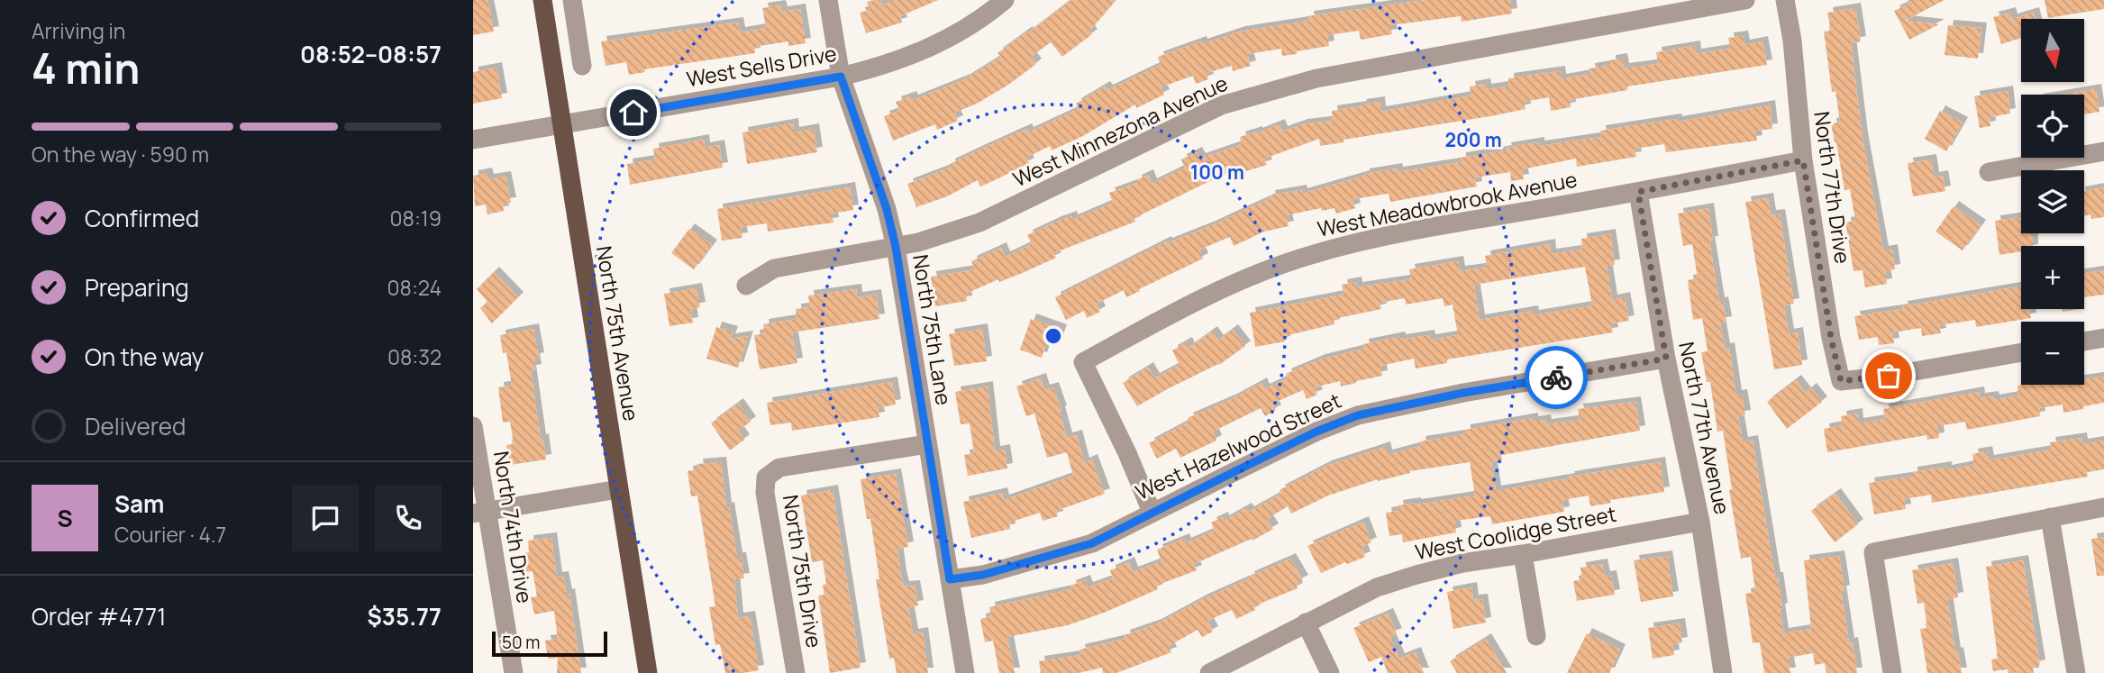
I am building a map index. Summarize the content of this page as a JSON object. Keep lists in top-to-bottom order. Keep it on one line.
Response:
{"streets":{"main road":["North 75th Avenue"],"street":["West Sells Drive","West Minnezona Avenue","North 77th Drive","West Meadowbrook Avenue","North 75th Lane","North 77th Avenue","West Hazelwood Street","North 74th Drive","West Coolidge Street","North 75th Drive"]},"crossings":[["West Sells Drive","North 75th Lane"],["West Sells Drive","North 75th Avenue"],["West Minnezona Avenue","North 75th Lane"],["North 77th Drive","West Meadowbrook Avenue"],["West Meadowbrook Avenue","North 77th Avenue"],["West Meadowbrook Avenue","West Hazelwood Street"],["North 75th Lane","West Hazelwood Street"],["North 75th Lane","North 75th Drive"],["North 77th Avenue","West Hazelwood Street"],["North 77th Avenue","West Coolidge Street"]],"scale_bar":"50 m","north":"bottom","page":{"heading":["4 min","Arriving in","08:52–08:57"],"panel":["Sam","Courier · 4.7","Order #4771","$35.77"],"map_buttons":["+","−"],"bar":"On the way · 590 m","list":[["Confirmed","08:19"],["Preparing","08:24"],["On the way","08:32"],"Delivered"],"round":"S","scale":"50 m"},"rings":["200 m","100 m"]}
